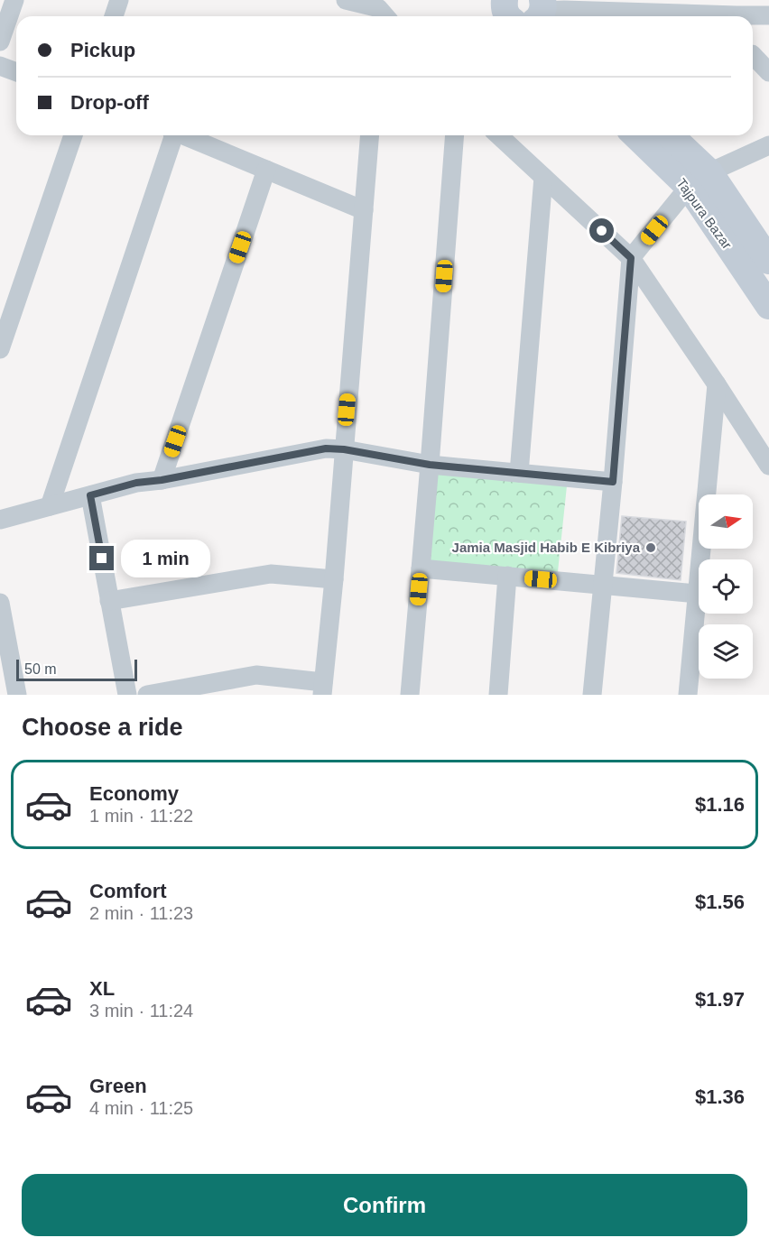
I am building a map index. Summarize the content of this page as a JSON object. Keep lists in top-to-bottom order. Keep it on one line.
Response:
{"streets":{"street":["Tajpura Bazar"]},"places":["Jamia Masjid Habib E Kibriya"],"scale_bar":"50 m","north":"right","page":{"banner":["Pickup","Drop-off"],"bubble":"1 min","scale":"50 m","heading":"Choose a ride","list":[{"name":"Economy","note":"1 min · 11:22","value":"$1.16"},{"name":"Comfort","note":"2 min · 11:23","value":"$1.56"},{"name":"XL","note":"3 min · 11:24","value":"$1.97"},{"name":"Green","note":"4 min · 11:25","value":"$1.36"}],"buttons":"Confirm"}}
